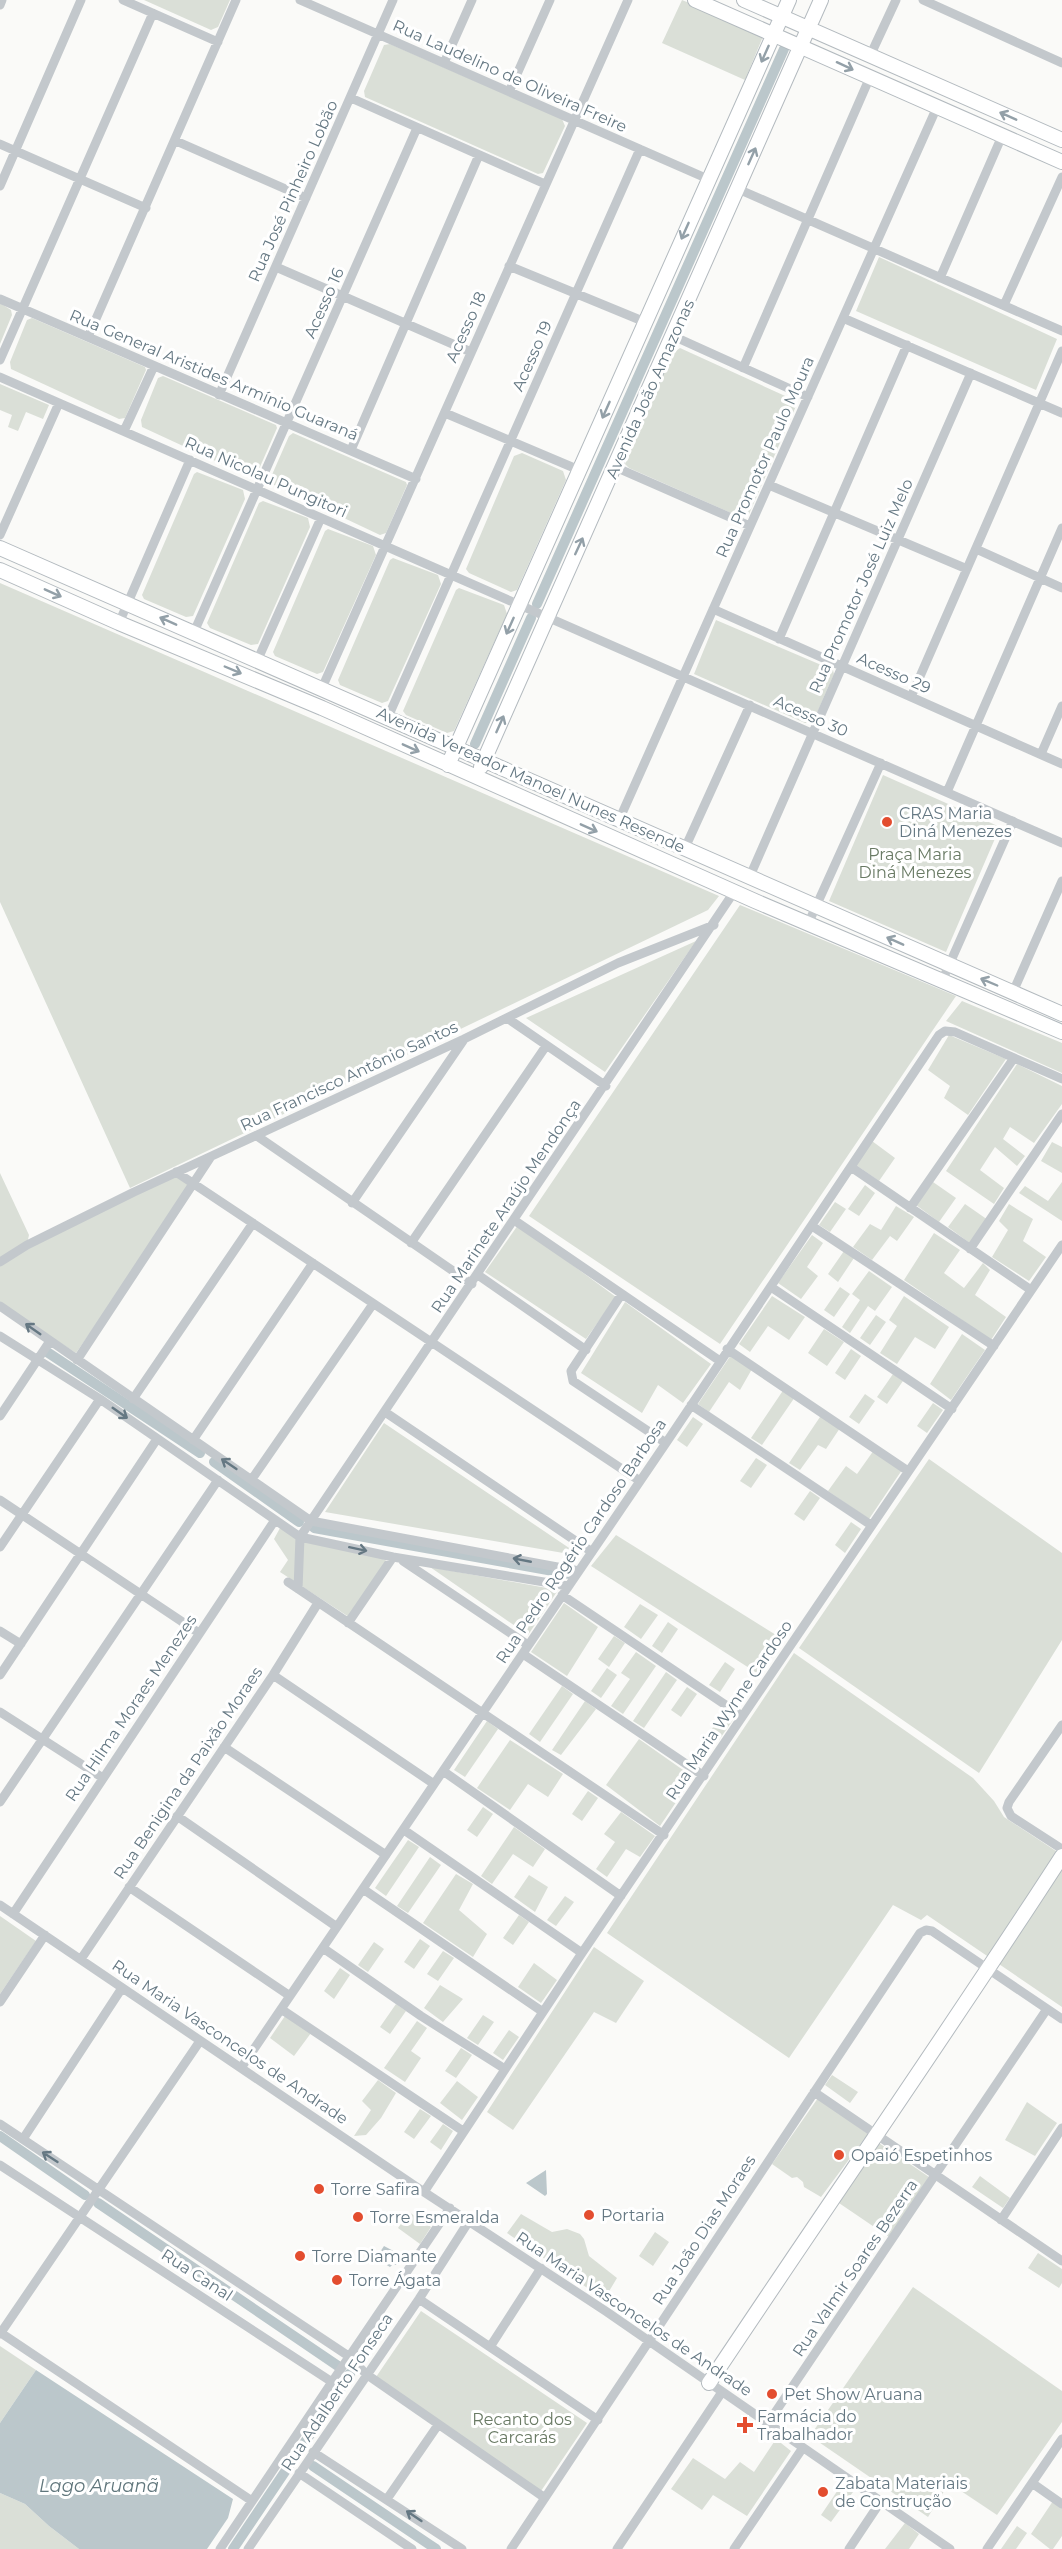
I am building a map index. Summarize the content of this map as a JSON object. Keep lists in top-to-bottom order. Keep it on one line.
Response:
{"streets":{"street":["Rua Laudelino de Oliveira Freire","Rua José Pinheiro Lobão","Acesso 16","Acesso 18","Acesso 19","Rua General Aristides Armínio Guaraná","Avenida João Amazonas","Rua Promotor Paulo Moura","Rua Nicolau Pungitori","Rua Promotor José Luiz Melo","Acesso 29","Acesso 30","Avenida Vereador Manoel Nunes Resende","Rua Francisco Antônio Santos","Rua Marinete Araújo Mendonça","Rua Pedro Rogério Cardoso Barbosa","Rua Hilma Moraes Menezes","Rua Maria Wynne Cardoso","Rua Benigina da Paixão Moraes","Rua Maria Vasconcelos de Andrade","Rua João Dias Moraes","Rua Valmir Soares Bezerra","Rua Canal","Rua Adalberto Fonseca"]},"crossings":[["Rua Laudelino de Oliveira Freire","Rua José Pinheiro Lobão"],["Rua Laudelino de Oliveira Freire","Acesso 18"],["Rua Laudelino de Oliveira Freire","Acesso 19"],["Rua Laudelino de Oliveira Freire","Avenida João Amazonas"],["Rua José Pinheiro Lobão","Rua General Aristides Armínio Guaraná"],["Acesso 16","Rua General Aristides Armínio Guaraná"],["Acesso 16","Rua Nicolau Pungitori"],["Acesso 16","Avenida Vereador Manoel Nunes Resende"],["Acesso 18","Rua General Aristides Armínio Guaraná"],["Acesso 18","Rua Nicolau Pungitori"],["Acesso 19","Rua Nicolau Pungitori"],["Acesso 19","Avenida Vereador Manoel Nunes Resende"],["Avenida João Amazonas","Rua Nicolau Pungitori"],["Avenida João Amazonas","Acesso 30"],["Avenida João Amazonas","Avenida Vereador Manoel Nunes Resende"],["Rua Promotor Paulo Moura","Acesso 29"],["Rua Promotor Paulo Moura","Acesso 30"],["Rua Promotor Paulo Moura","Avenida Vereador Manoel Nunes Resende"],["Rua Nicolau Pungitori","Acesso 30"],["Rua Promotor José Luiz Melo","Acesso 29"],["Rua Promotor José Luiz Melo","Acesso 30"],["Rua Promotor José Luiz Melo","Avenida Vereador Manoel Nunes Resende"],["Avenida Vereador Manoel Nunes Resende","Rua Marinete Araújo Mendonça"],["Rua Francisco Antônio Santos","Rua Marinete Araújo Mendonça"],["Rua Pedro Rogério Cardoso Barbosa","Rua Maria Vasconcelos de Andrade"],["Rua Hilma Moraes Menezes","Rua Maria Vasconcelos de Andrade"],["Rua Maria Wynne Cardoso","Rua Maria Vasconcelos de Andrade"],["Rua Benigina da Paixão Moraes","Rua Maria Vasconcelos de Andrade"],["Rua Maria Vasconcelos de Andrade","Rua João Dias Moraes"],["Rua Maria Vasconcelos de Andrade","Rua Valmir Soares Bezerra"],["Rua Maria Vasconcelos de Andrade","Rua Adalberto Fonseca"]],"water":["Lago Aruanã"],"parks":["Praça Maria Diná Menezes","Recanto dos Carcarás"],"places":{"other":["CRAS Maria Diná Menezes","Opaió Espetinhos","Torre Safira","Portaria","Torre Esmeralda","Torre Diamante","Torre Ágata","Pet Show Aruana","Zabata Materiais de Construção"],"health":["Farmácia do Trabalhador"]}}
